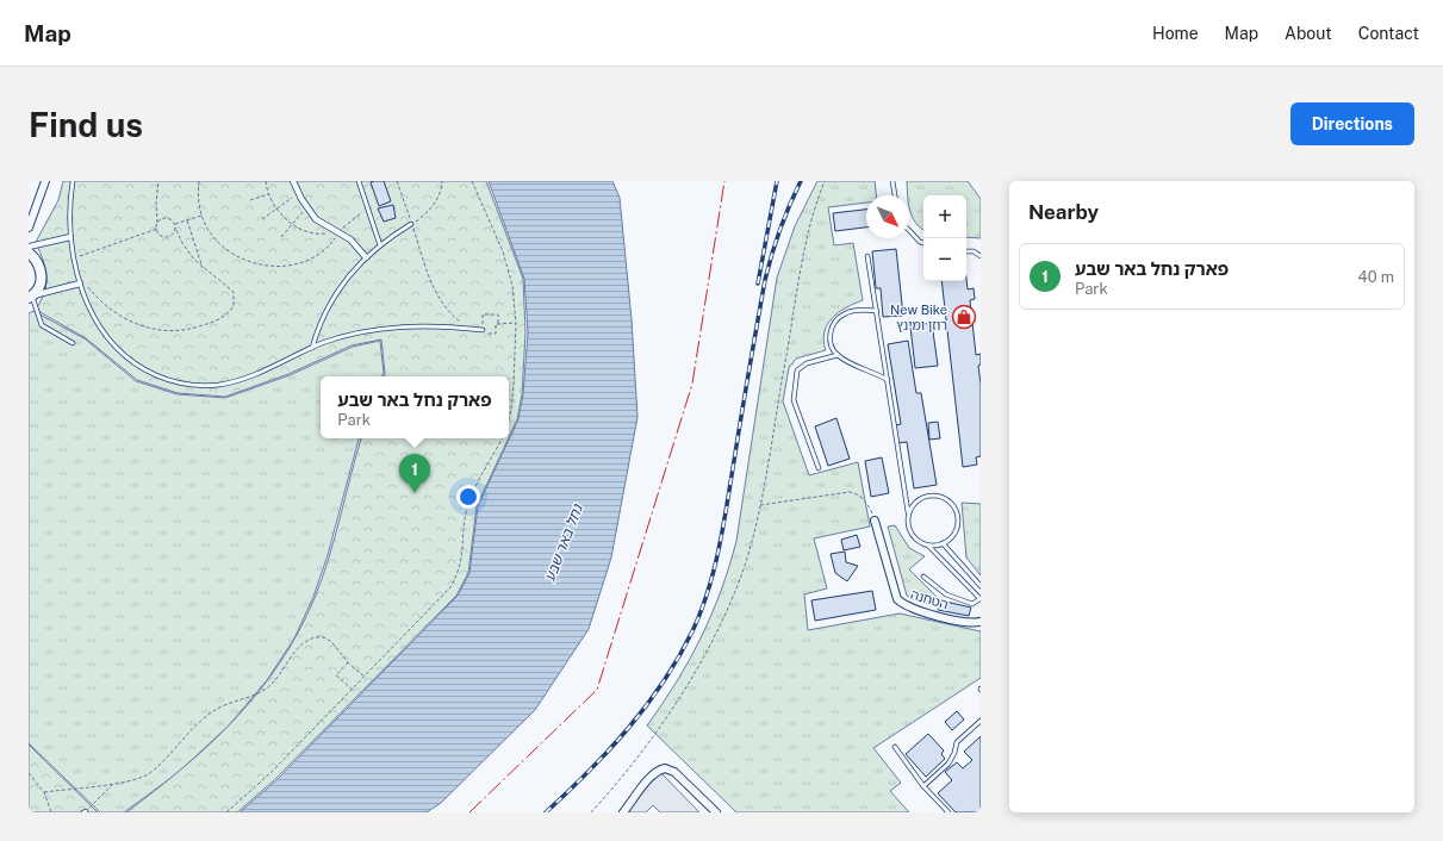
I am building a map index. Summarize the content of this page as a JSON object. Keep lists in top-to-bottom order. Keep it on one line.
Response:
{"streets":{"street":["הטחנה"]},"water":["נחל באר שבע"],"places":{"shop":["New Bike רוזן ומינץ"]},"north":"bottom right","page":{"header":"Map","nav":["Home","Map","About","Contact"],"buttons":"Directions","title":"Find us","heading":"Nearby","map_buttons":["+","−"],"list":[{"mark":"1","name":"פארק נחל באר שבע","note":"Park","value":"40 m"}],"popup":["פארק נחל באר שבע","Park"],"pins":"1"}}
